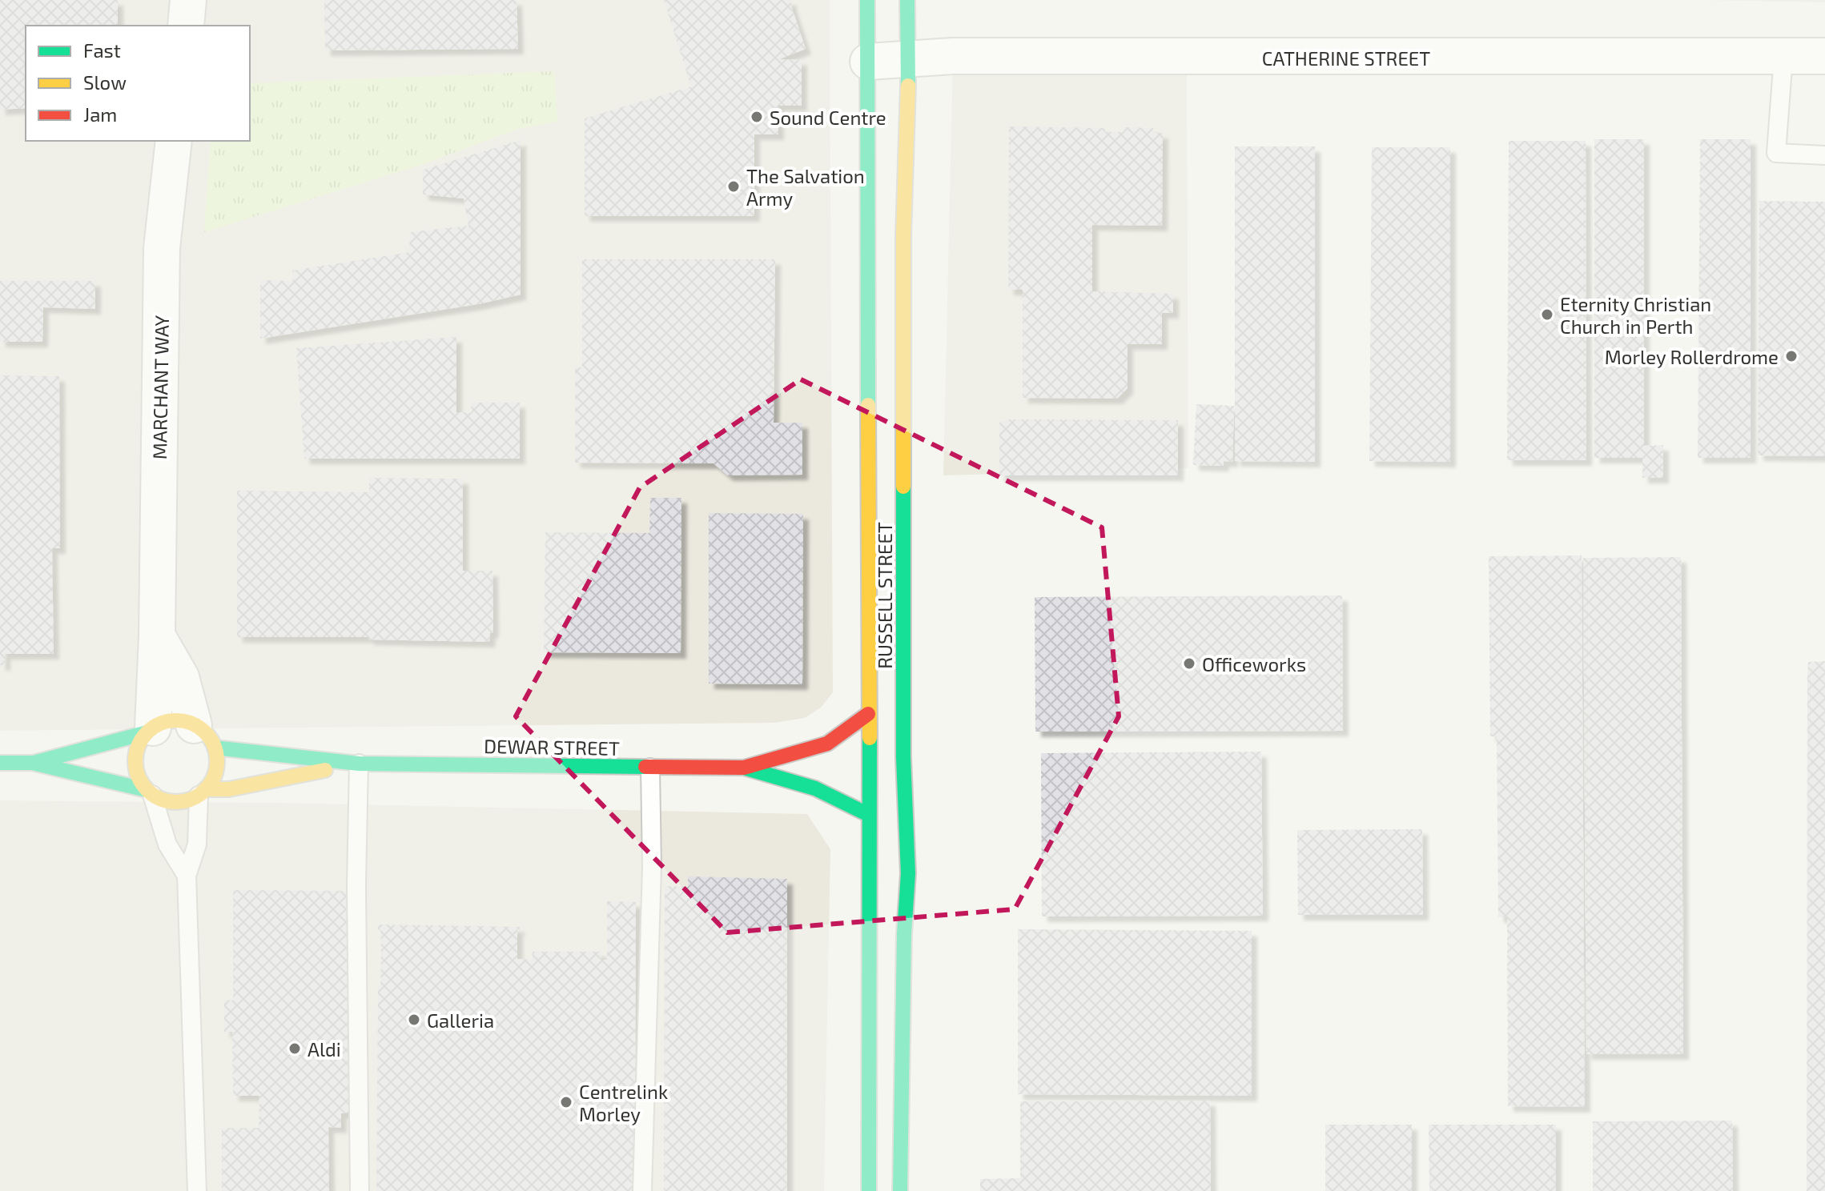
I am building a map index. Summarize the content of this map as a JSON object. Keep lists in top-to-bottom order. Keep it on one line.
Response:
{"streets":{"main road":["RUSSELL STREET","DEWAR STREET"],"street":["CATHERINE STREET","MARCHANT WAY"]},"crossings":[["CATHERINE STREET","RUSSELL STREET"],["MARCHANT WAY","DEWAR STREET"],["RUSSELL STREET","DEWAR STREET"]],"places":["Sound Centre","The Salvation Army","Eternity Christian Church in Perth","Morley Rollerdrome","Officeworks","Galleria","Aldi","Centrelink Morley"],"legend":["Fast","Slow","Jam"]}
